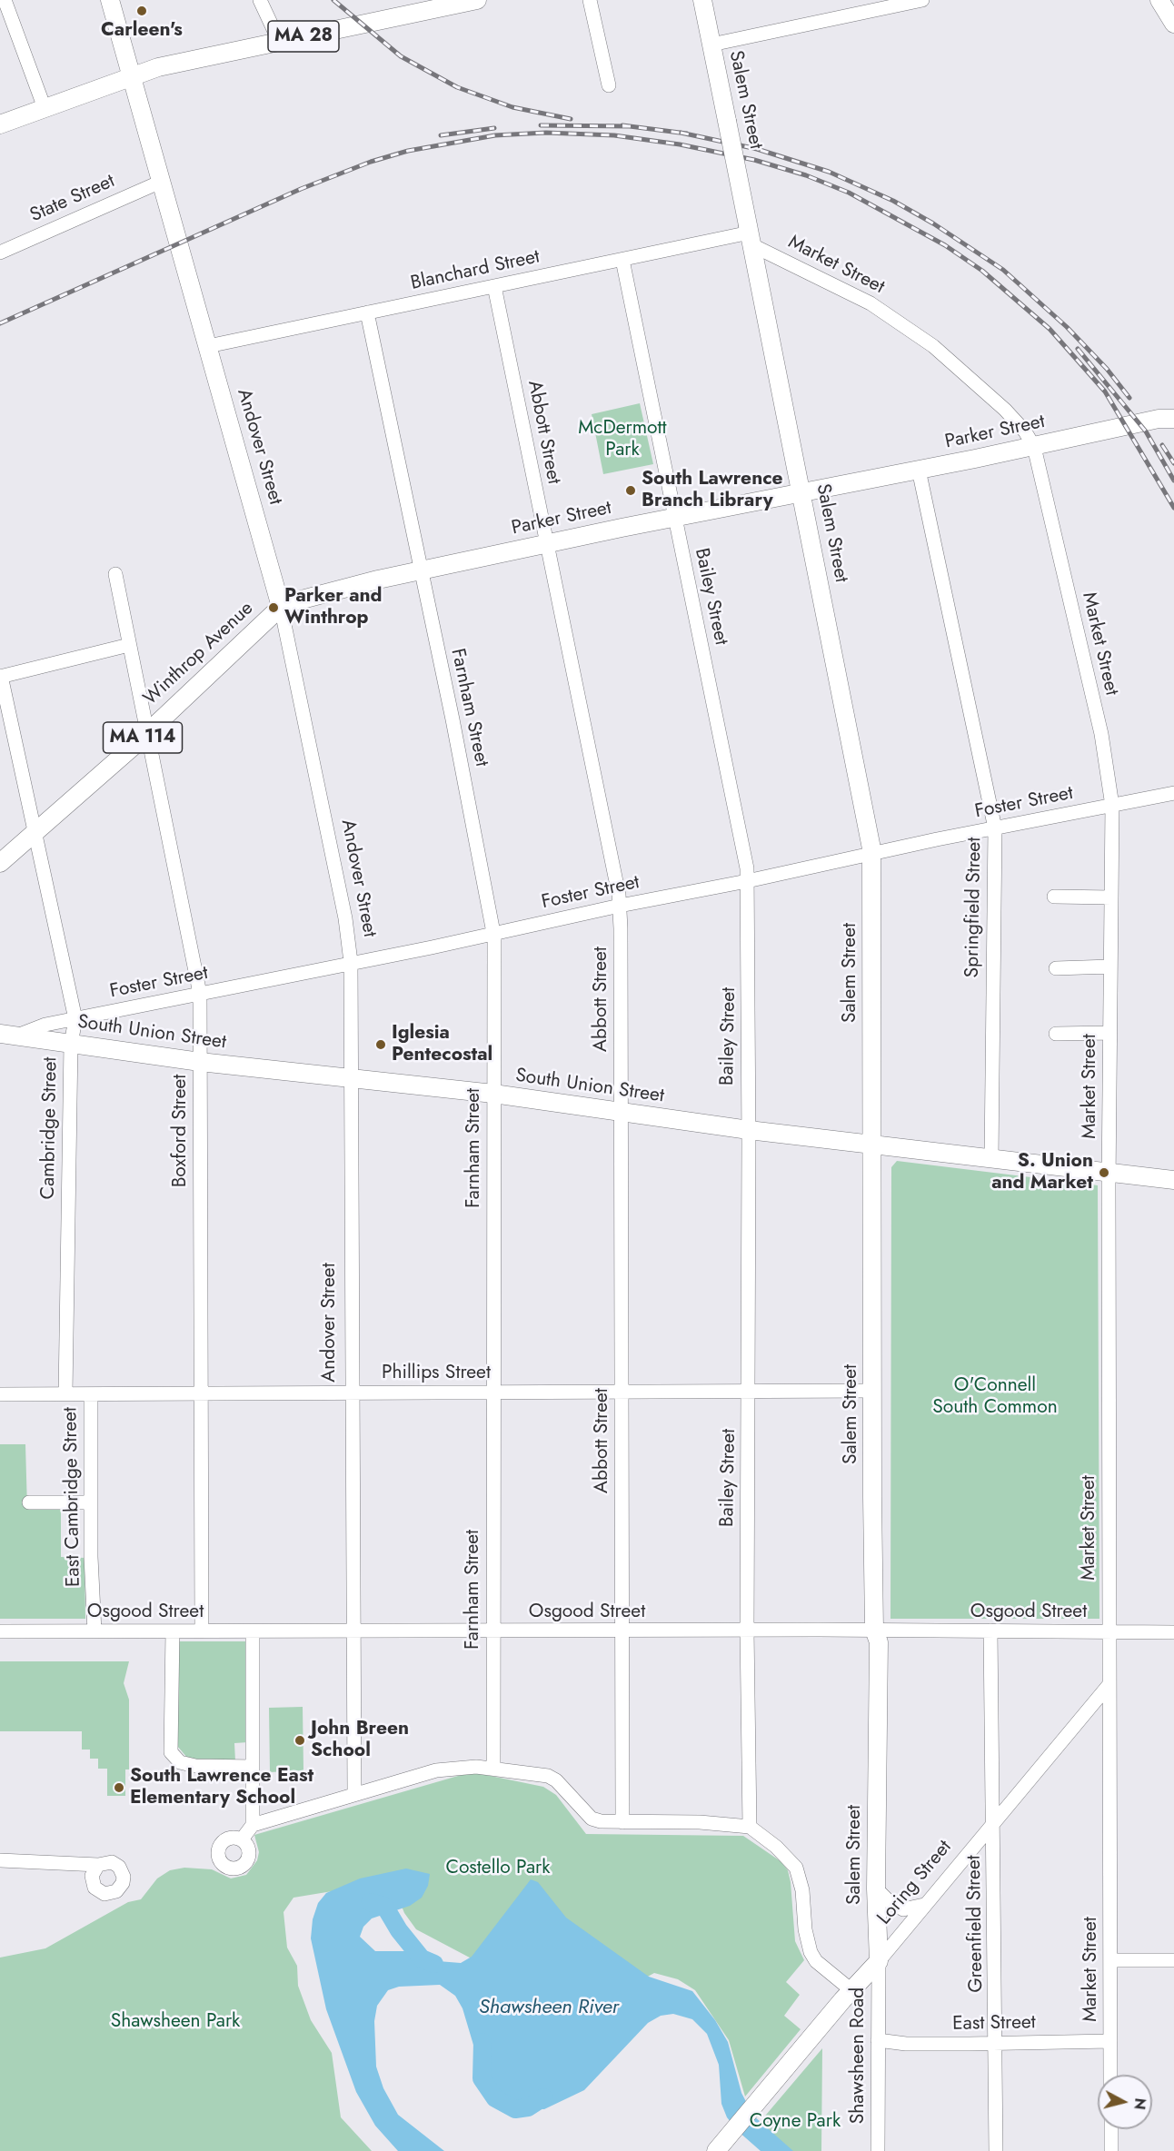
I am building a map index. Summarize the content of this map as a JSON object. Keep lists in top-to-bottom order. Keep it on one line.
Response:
{"streets":{"main road":["MA 28","Salem Street","Parker Street","Andover Street","Winthrop Avenue","MA 114","South Union Street","Loring Street"],"street":["State Street","Market Street","Blanchard Street","Abbott Street","Bailey Street","Farnham Street","Foster Street","Springfield Street","Cambridge Street","Boxford Street","Phillips Street","East Cambridge Street","Osgood Street","Greenfield Street","East Street","Shawsheen Road"]},"crossings":[["MA 28","Andover Street"],["Salem Street","Market Street"],["Salem Street","Blanchard Street"],["Salem Street","Parker Street"],["Salem Street","Foster Street"],["Salem Street","South Union Street"],["Salem Street","Phillips Street"],["Salem Street","Osgood Street"],["Salem Street","Loring Street"],["Salem Street","Shawsheen Road"],["State Street","Andover Street"],["Market Street","Blanchard Street"],["Market Street","Parker Street"],["Market Street","Foster Street"],["Market Street","South Union Street"],["Market Street","Osgood Street"],["Market Street","Loring Street"],["Market Street","East Street"],["Blanchard Street","Abbott Street"],["Blanchard Street","Andover Street"],["Blanchard Street","Bailey Street"],["Blanchard Street","Farnham Street"],["Abbott Street","Parker Street"],["Abbott Street","Foster Street"],["Abbott Street","South Union Street"],["Abbott Street","Phillips Street"],["Abbott Street","Osgood Street"],["Parker Street","Andover Street"],["Parker Street","Bailey Street"],["Parker Street","Winthrop Avenue"],["Parker Street","Farnham Street"],["Parker Street","Springfield Street"],["Andover Street","Winthrop Avenue"],["Andover Street","Foster Street"],["Andover Street","South Union Street"],["Andover Street","Phillips Street"],["Andover Street","Osgood Street"],["Bailey Street","Foster Street"],["Bailey Street","South Union Street"],["Bailey Street","Phillips Street"],["Bailey Street","Osgood Street"],["Bailey Street","Shawsheen Road"],["Winthrop Avenue","Cambridge Street"],["Winthrop Avenue","Boxford Street"],["Farnham Street","Foster Street"],["Farnham Street","South Union Street"],["Farnham Street","Phillips Street"],["Farnham Street","Osgood Street"],["Foster Street","Springfield Street"],["Foster Street","South Union Street"],["Foster Street","Cambridge Street"],["Foster Street","Boxford Street"],["Springfield Street","South Union Street"],["South Union Street","Cambridge Street"],["South Union Street","Boxford Street"],["Cambridge Street","Phillips Street"],["Boxford Street","Phillips Street"],["Boxford Street","Osgood Street"],["Phillips Street","East Cambridge Street"],["East Cambridge Street","Osgood Street"],["Osgood Street","Greenfield Street"],["Loring Street","Greenfield Street"],["Loring Street","Shawsheen Road"],["Greenfield Street","East Street"],["East Street","Shawsheen Road"]],"water":["Shawsheen River"],"parks":["McDermott Park","O'Connell South Common","Costello Park","Shawsheen Park","Coyne Park"],"places":["Carleen's","South Lawrence Branch Library","Parker and Winthrop","Iglesia Pentecostal","S. Union and Market","John Breen School","South Lawrence East Elementary School"],"north":"right"}
